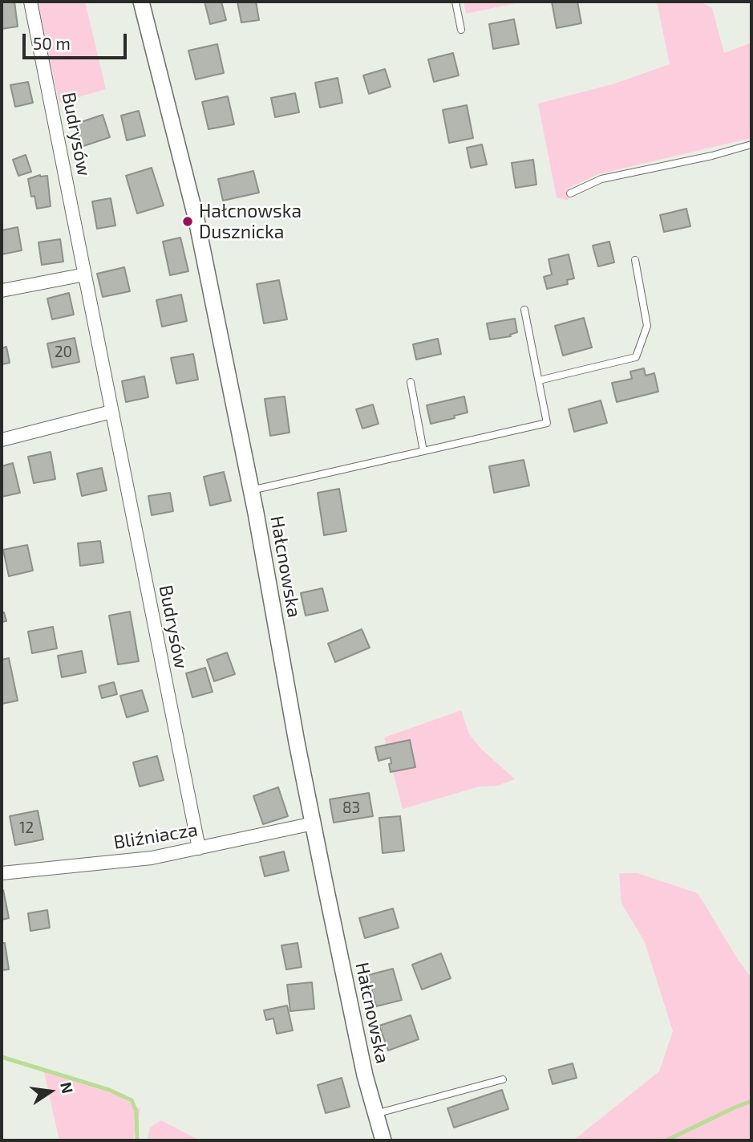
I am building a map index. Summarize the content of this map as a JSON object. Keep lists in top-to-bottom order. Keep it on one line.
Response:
{"streets":{"street":["Budrysów","Hałcnowska","Bliźniacza"]},"crossings":[["Budrysów","Bliźniacza"],["Hałcnowska","Bliźniacza"]],"places":["Hałcnowska Dusznicka"],"house_numbers":["20","83","12"],"scale_bar":"50 m","north":"right"}
